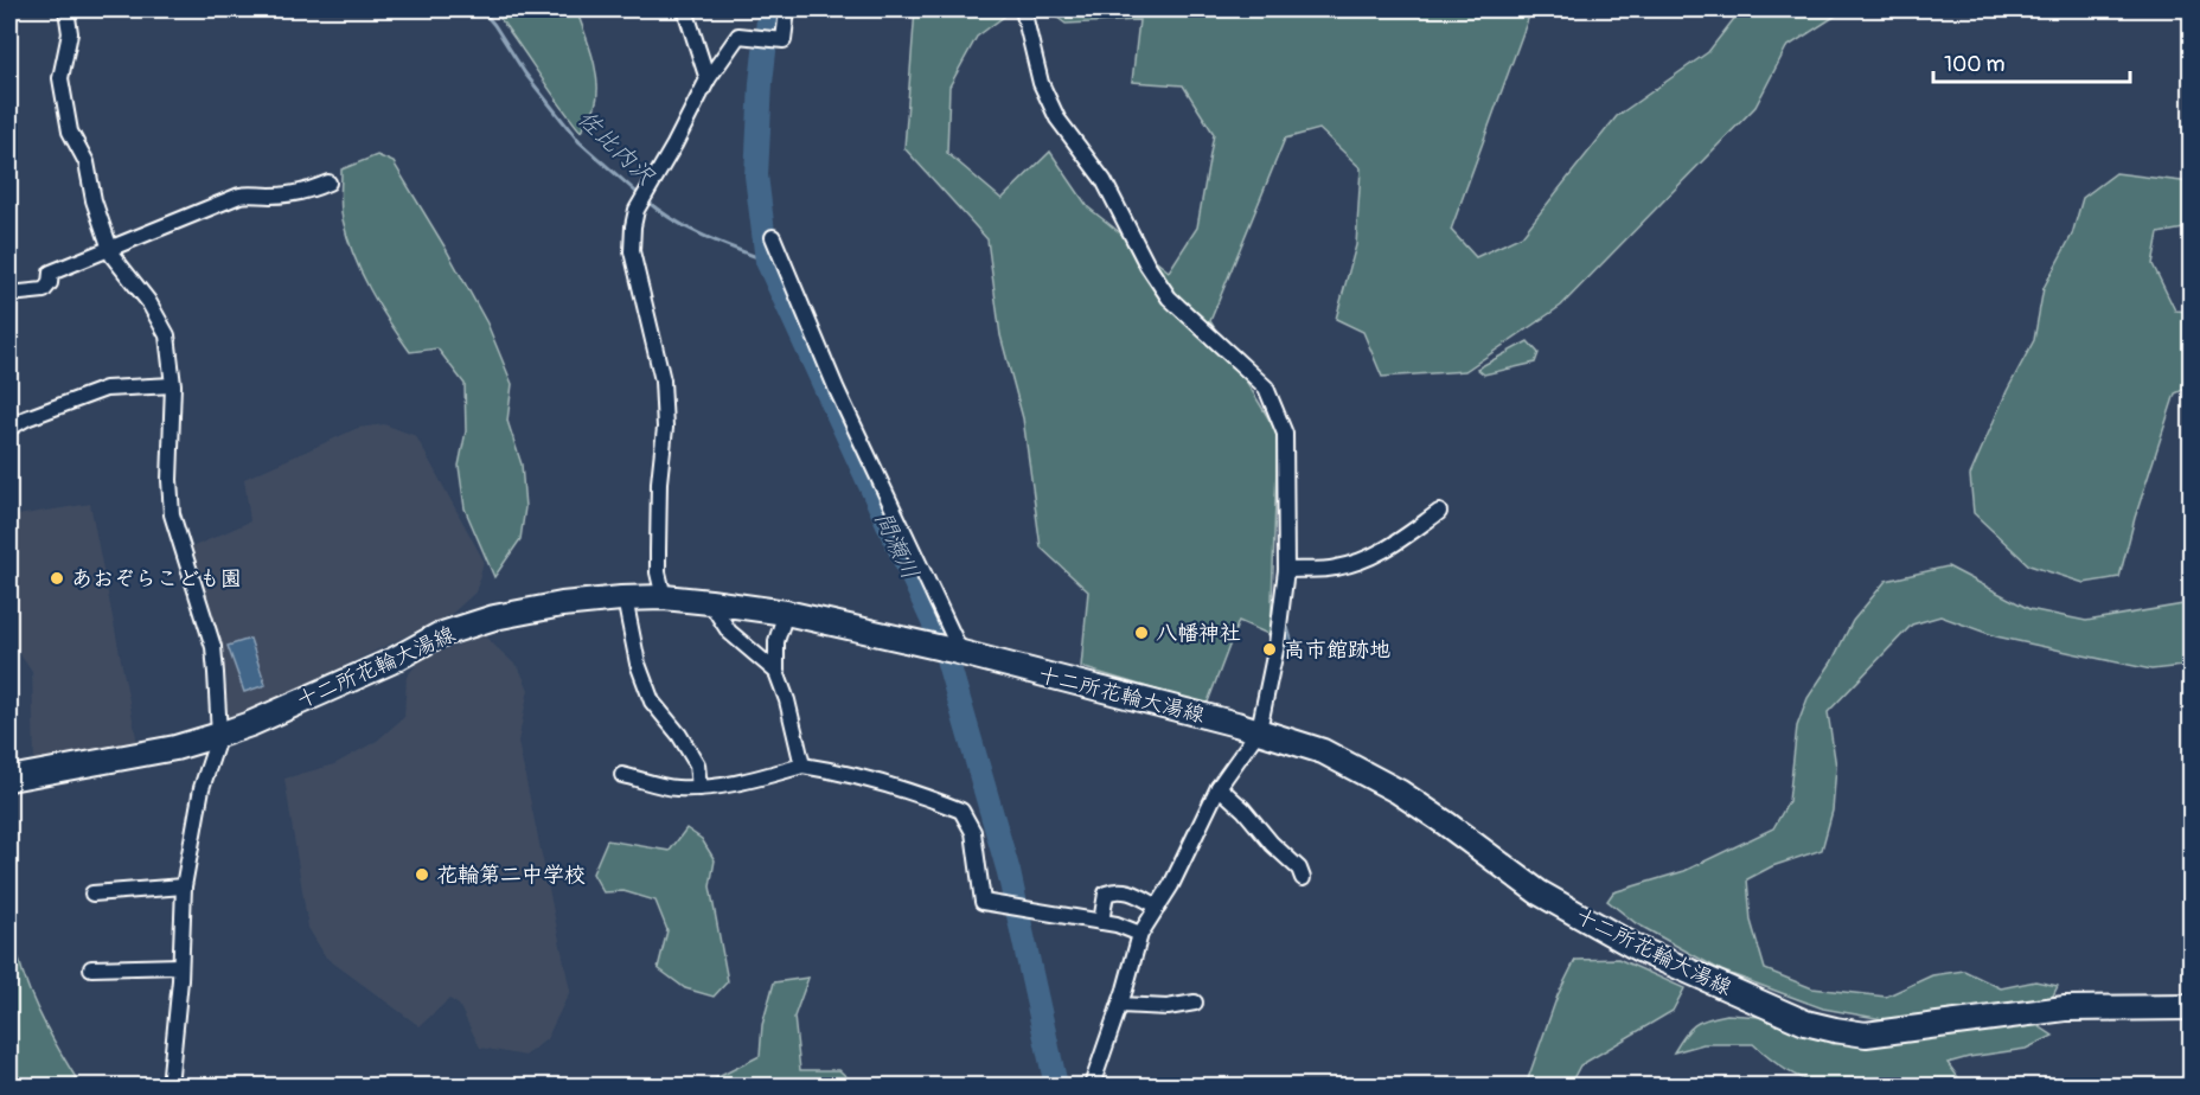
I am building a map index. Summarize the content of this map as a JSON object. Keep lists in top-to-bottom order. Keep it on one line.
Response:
{"streets":{"main road":["十二所花輪大湯線"]},"water":["佐比内沢","間瀬川"],"places":["あおぞらこども園","八幡神社","高市館跡地","花輪第二中学校"],"scale_bar":"100 m"}
